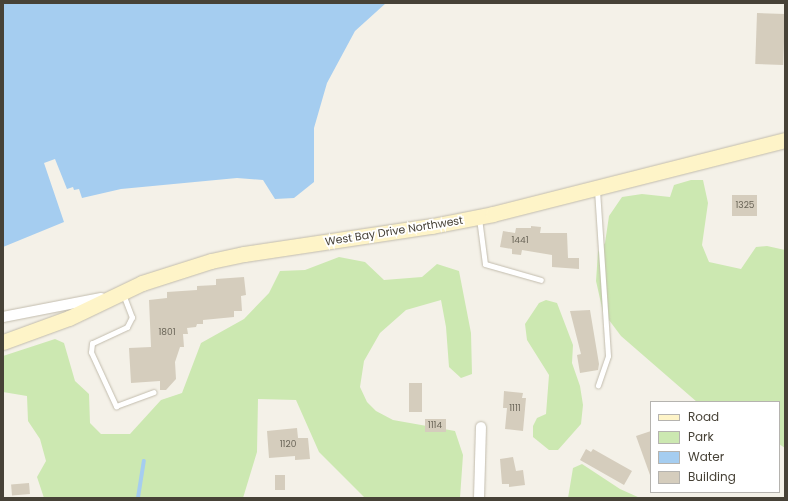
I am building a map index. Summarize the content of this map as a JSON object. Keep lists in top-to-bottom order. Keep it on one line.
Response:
{"streets":{"street":["West Bay Drive Northwest"]},"house_numbers":["1325","1441","1801","1111","1114","1120"],"legend":["Road","Park","Water","Building"]}
